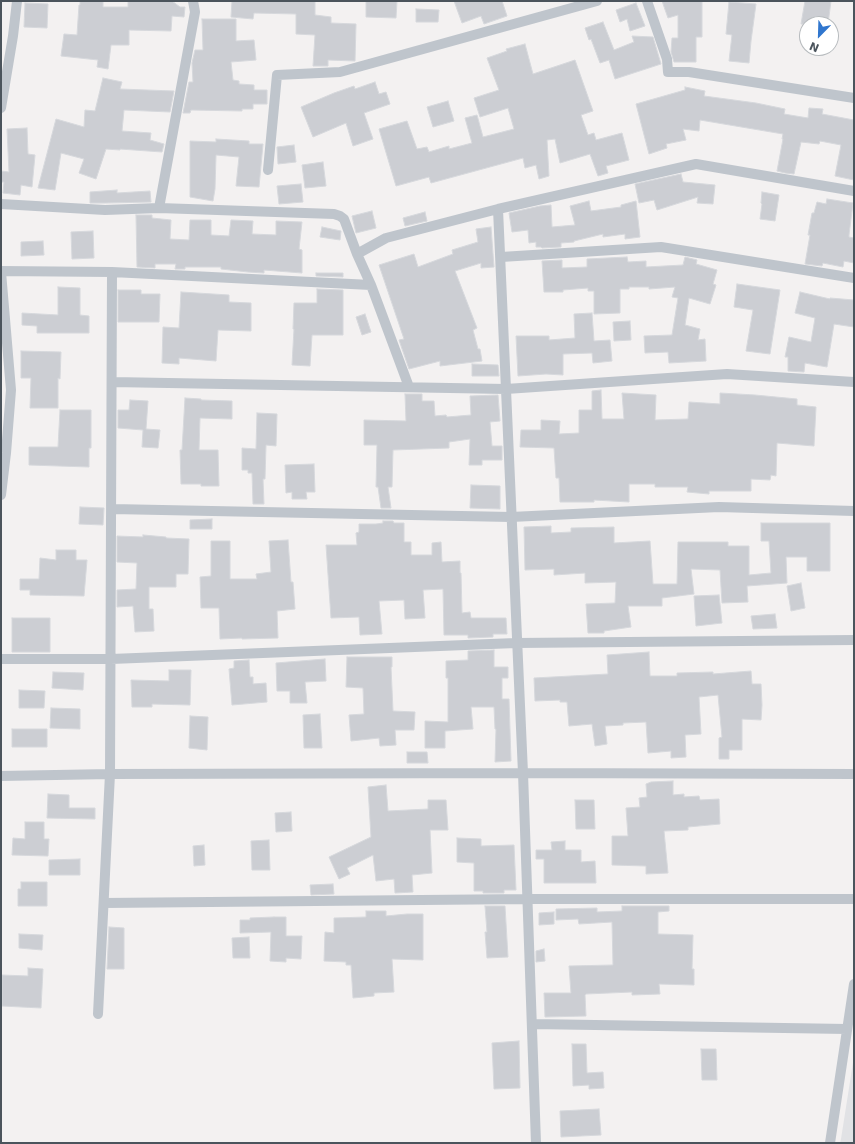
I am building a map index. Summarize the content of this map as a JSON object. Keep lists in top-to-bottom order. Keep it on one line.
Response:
{"north":"bottom left"}
